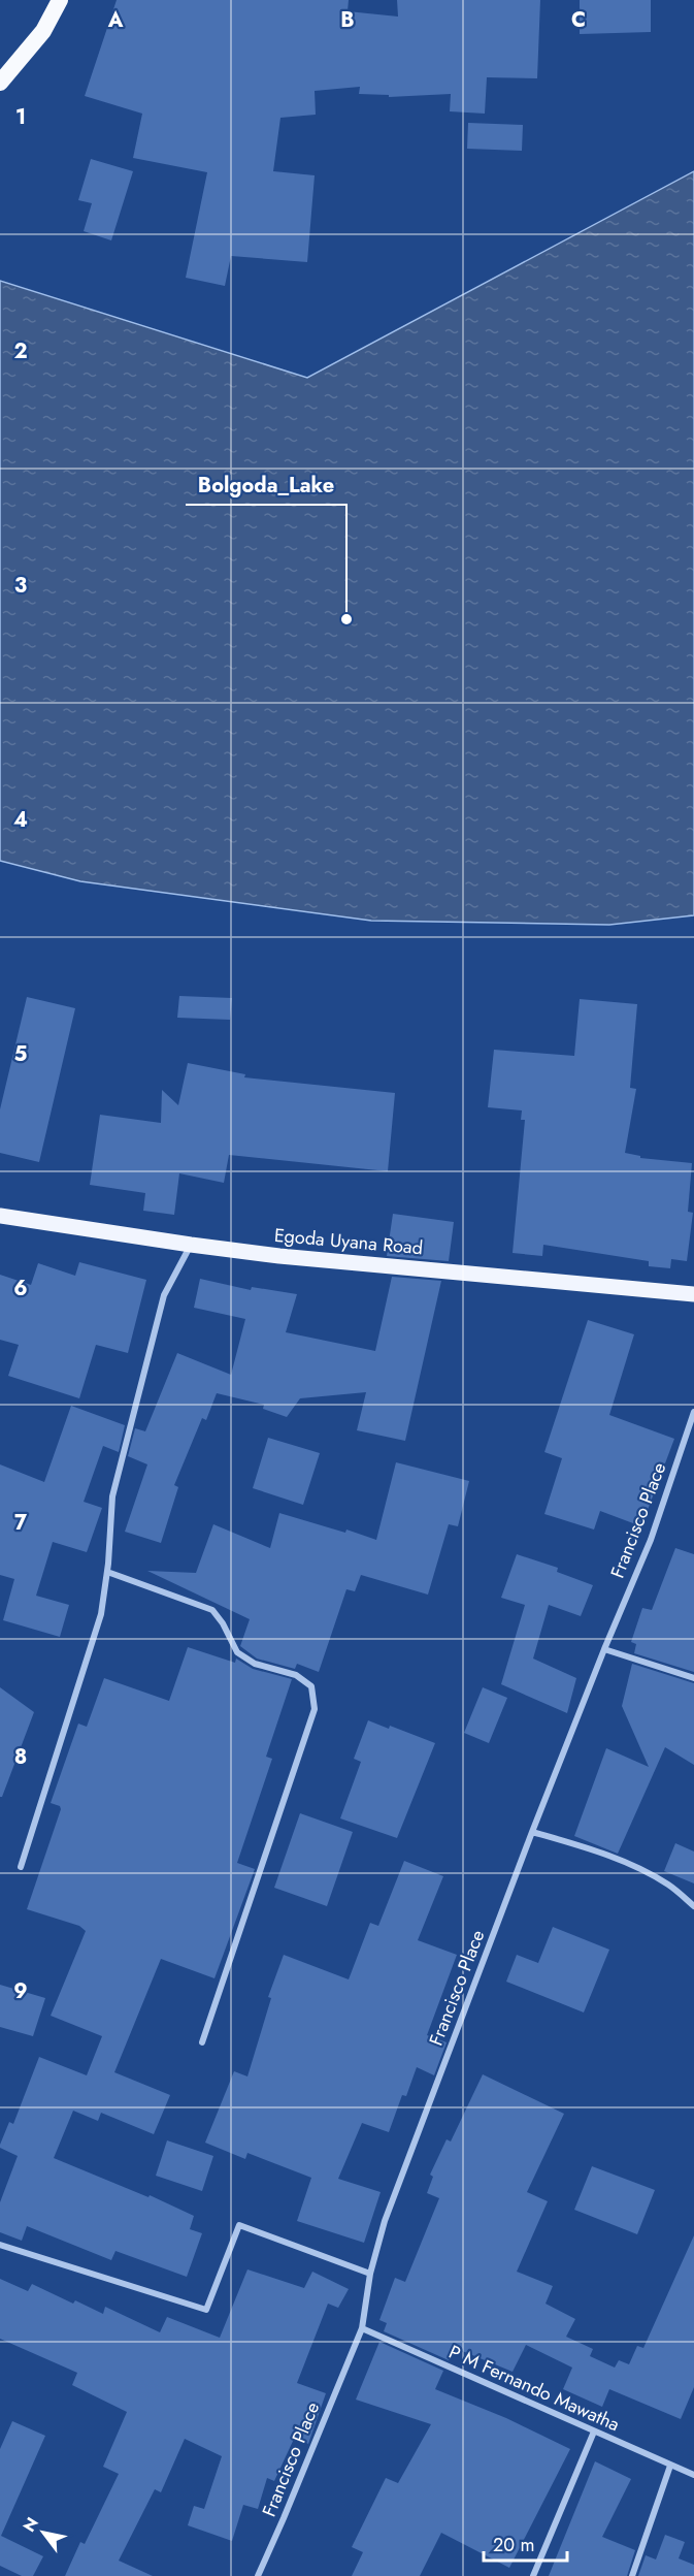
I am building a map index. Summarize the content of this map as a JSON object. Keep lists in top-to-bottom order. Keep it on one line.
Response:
{"streets":{"main road":["Egoda Uyana Road"],"street":["Francisco Place","P M Fernando Mawatha"]},"crossings":[["Francisco Place","P M Fernando Mawatha"]],"places":["Bolgoda_Lake"],"scale_bar":"20 m","north":"top left","grid":{"columns":["A","B","C"],"rows":["1","2","3","4","5","6","7","8","9"]}}
